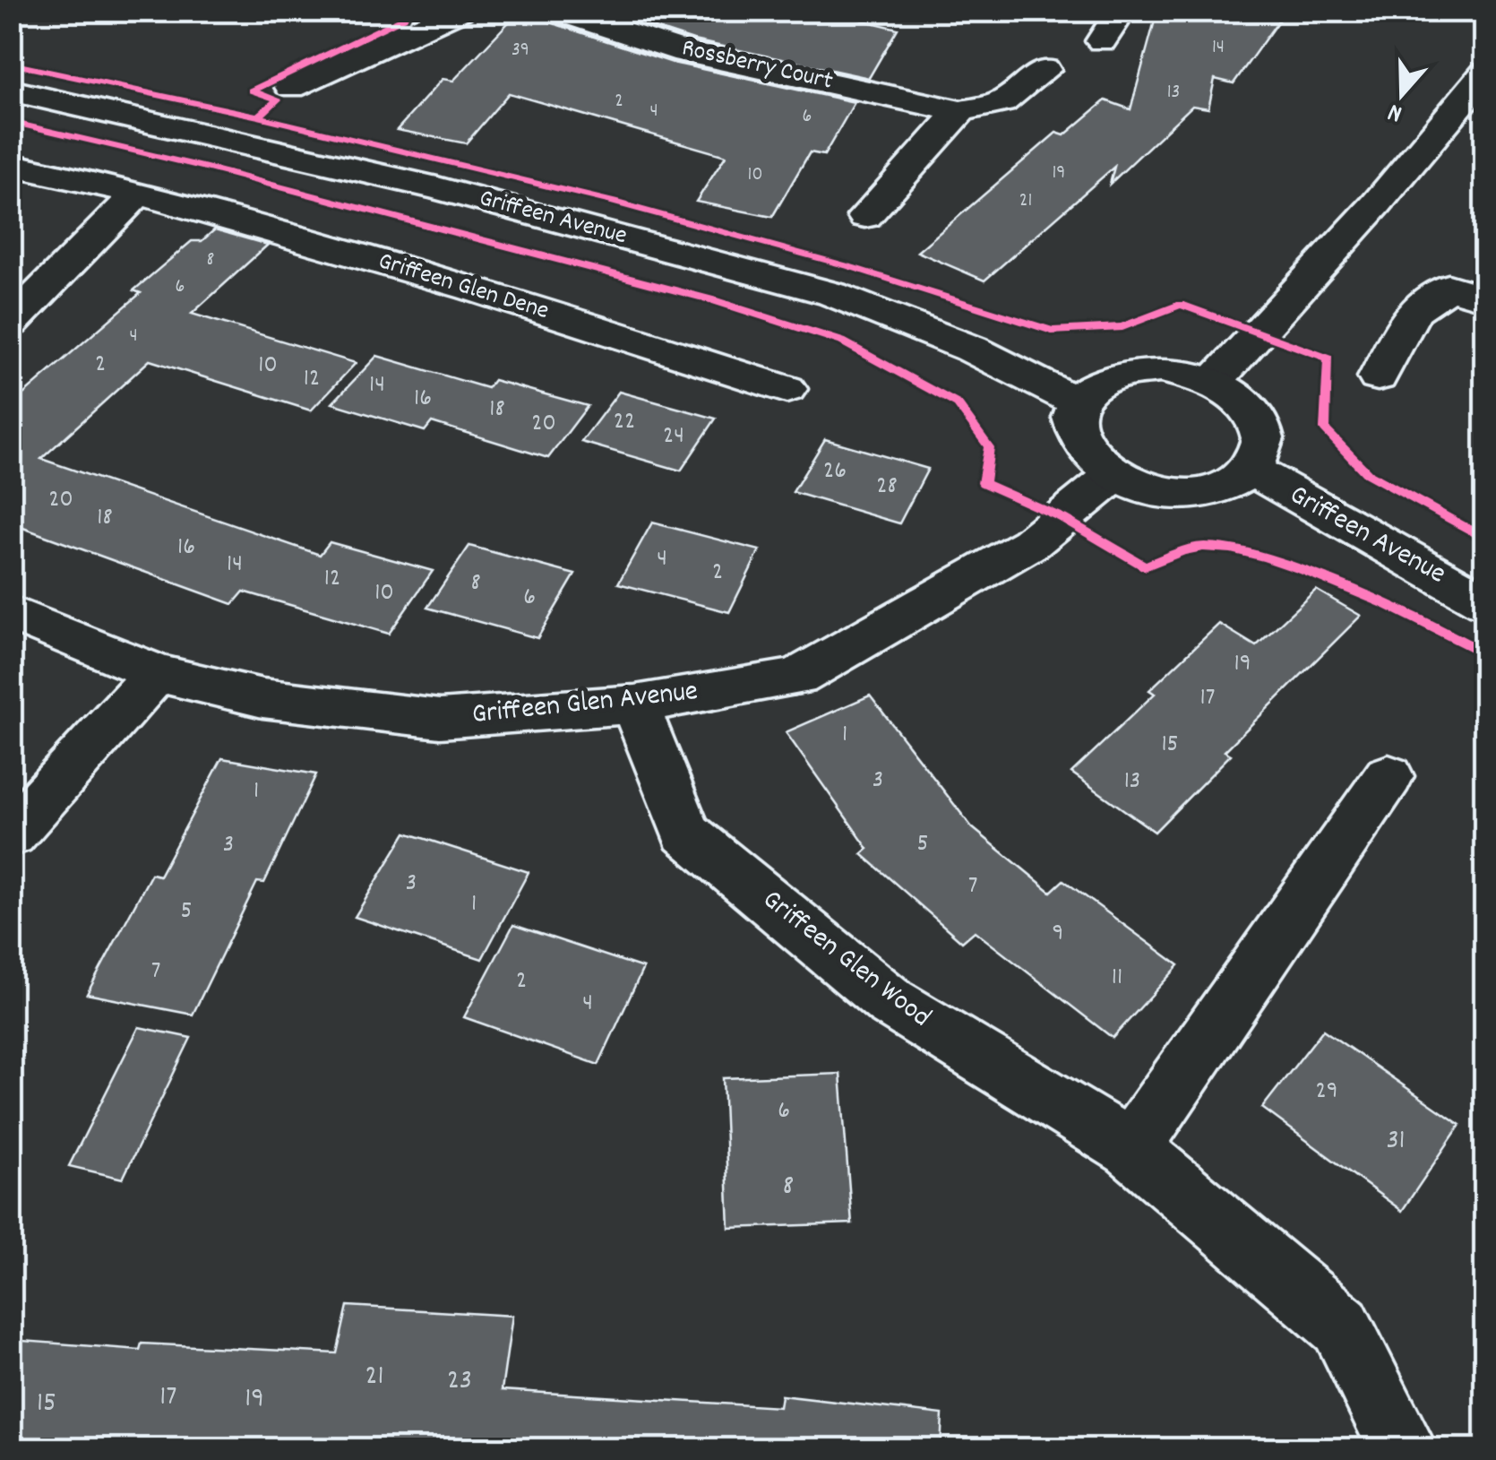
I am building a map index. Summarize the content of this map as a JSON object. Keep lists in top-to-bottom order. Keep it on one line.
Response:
{"streets":{"street":["Rossberry Court","Griffeen Avenue","Griffeen Glen Dene","Griffeen Glen Avenue","Griffeen Glen Wood"]},"crossings":[["Griffeen Avenue","Griffeen Glen Avenue"],["Griffeen Glen Avenue","Griffeen Glen Wood"]],"house_numbers":["14","39","13","2","4","6","19","10","21","8","6","4","2","10","12","14","16","18","22","20","24","26","28","20","18","16","4","14","2","12","8","10","6","19","17","1","15","3","13","1","5","3","3","7","1","5","9","7","11","2","4","29","6","31","8","21","23","17","19","15"],"north":"bottom"}
